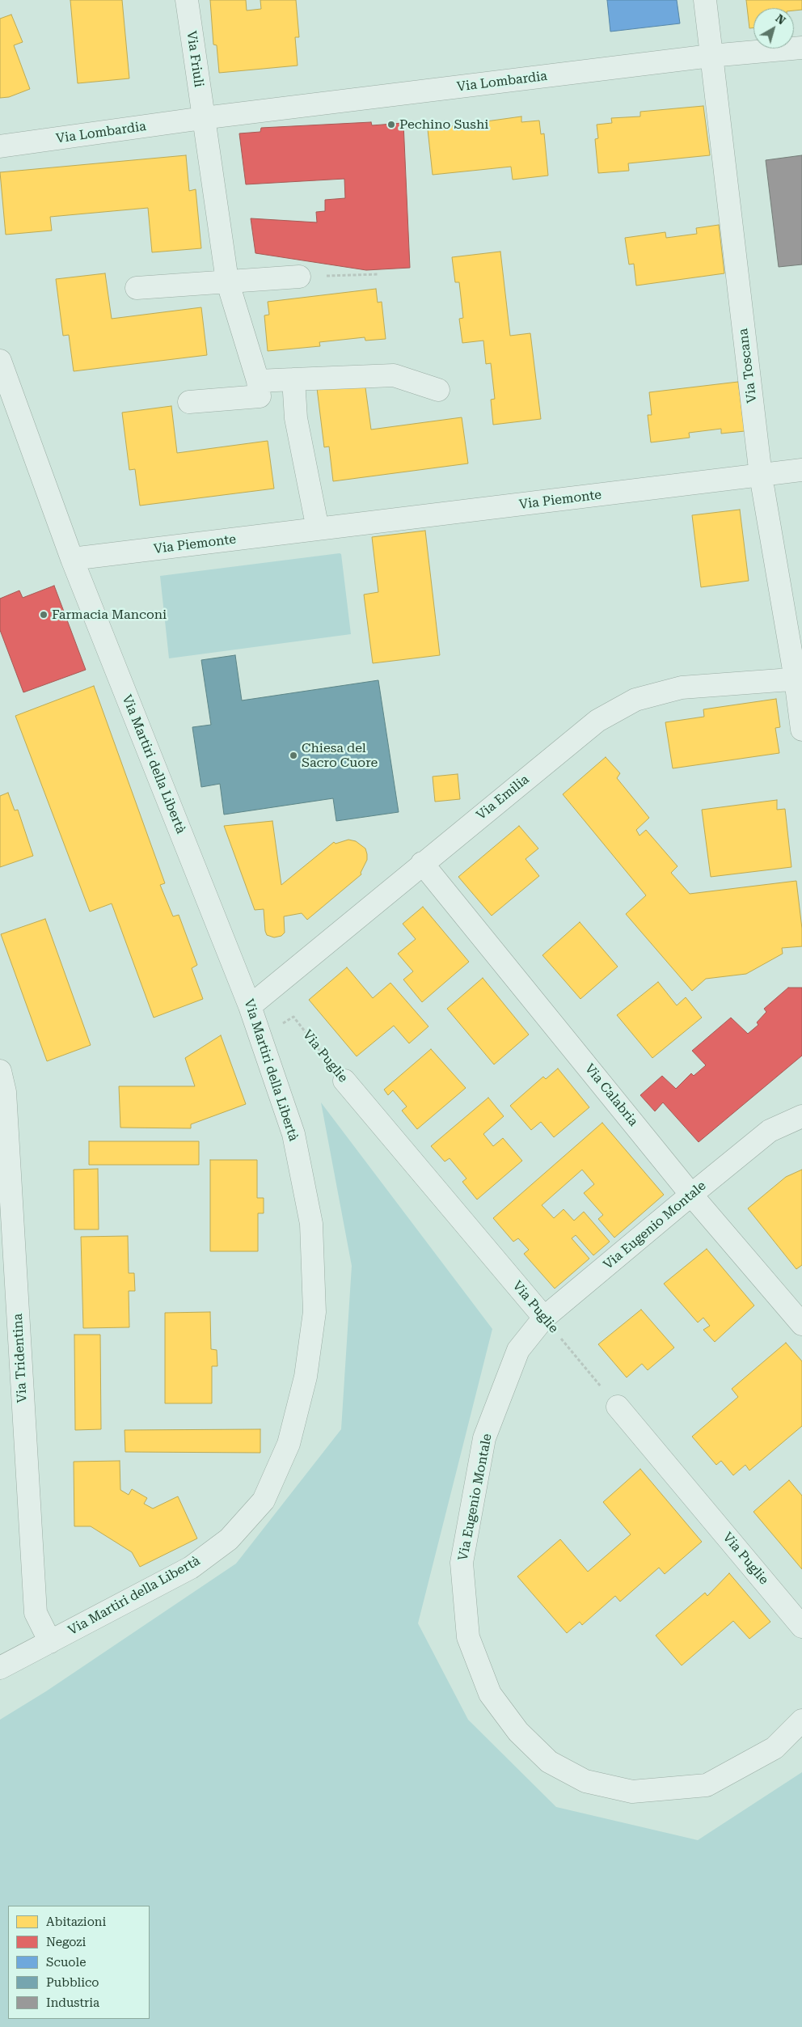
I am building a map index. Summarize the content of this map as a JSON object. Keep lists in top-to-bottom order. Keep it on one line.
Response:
{"streets":{"street":["Via Friuli","Via Lombardia","Via Toscana","Via Piemonte","Via Martiri della Libertà","Via Emilia","Via Puglie","Via Calabria","Via Eugenio Montale","Via Tridentina"]},"crossings":[["Via Friuli","Via Lombardia"],["Via Lombardia","Via Toscana"],["Via Toscana","Via Piemonte"],["Via Toscana","Via Emilia"],["Via Piemonte","Via Martiri della Libertà"],["Via Martiri della Libertà","Via Emilia"],["Via Martiri della Libertà","Via Puglie"],["Via Martiri della Libertà","Via Tridentina"],["Via Emilia","Via Calabria"],["Via Puglie","Via Eugenio Montale"],["Via Calabria","Via Eugenio Montale"]],"places":["Pechino Sushi","Farmacia Manconi","Chiesa del Sacro Cuore"],"legend":["Abitazioni","Negozi","Scuole","Pubblico","Industria"],"north":"top right"}
